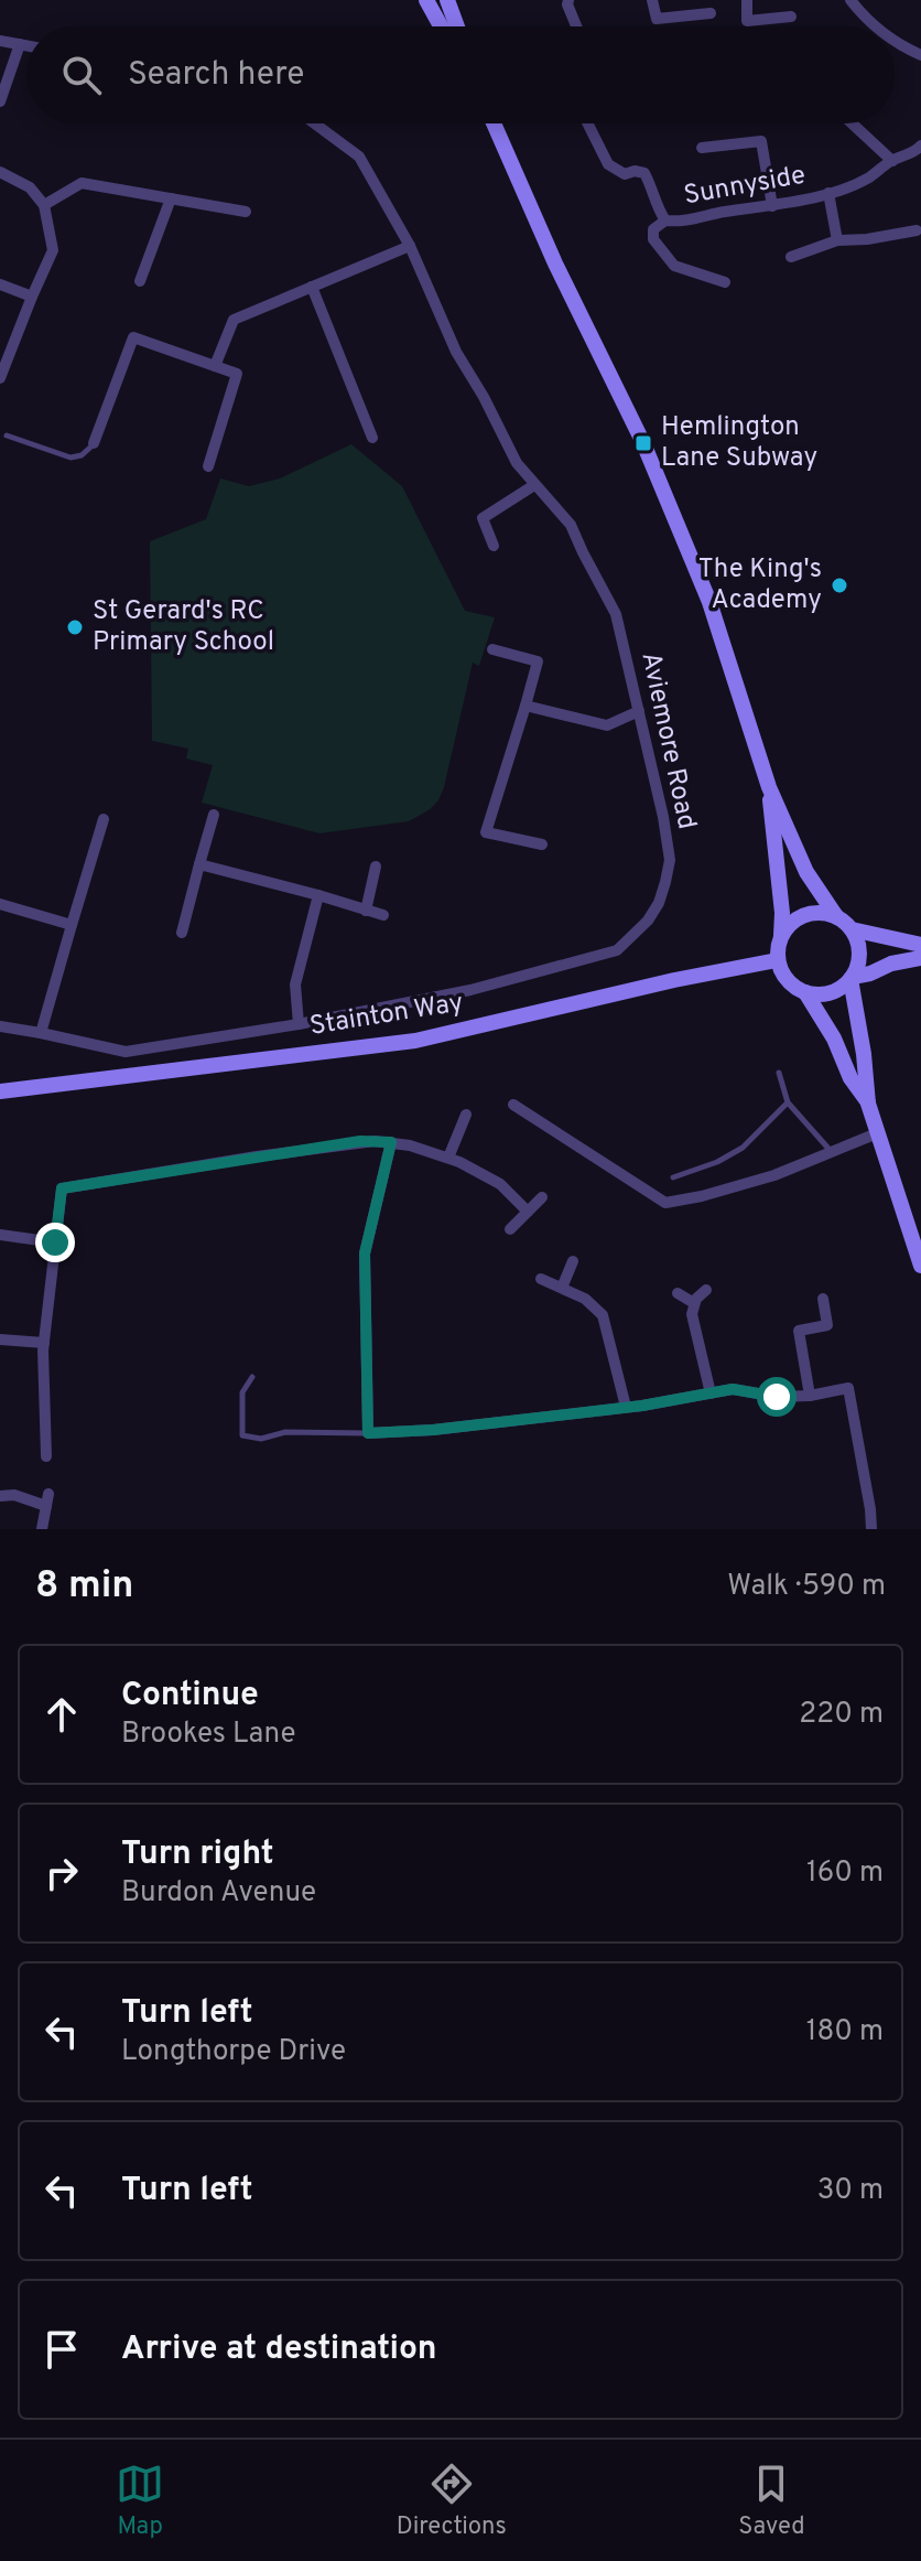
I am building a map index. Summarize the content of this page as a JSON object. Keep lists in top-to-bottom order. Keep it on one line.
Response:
{"streets":{"main road":["Stainton Way"],"street":["Sunnyside","Aviemore Road"]},"places":{"transit":["Hemlington Lane Subway"],"other":["The King's Academy","St Gerard's RC Primary School"]},"page":{"search":"Search here","heading":["8 min","Walk · 590 m"],"list":[["Continue","Brookes Lane","220 m"],["Turn right","Burdon Avenue","160 m"],["Turn left","Longthorpe Drive","180 m"],["Turn left","30 m"],"Arrive at destination"],"nav":["Map","Directions","Saved"]}}
